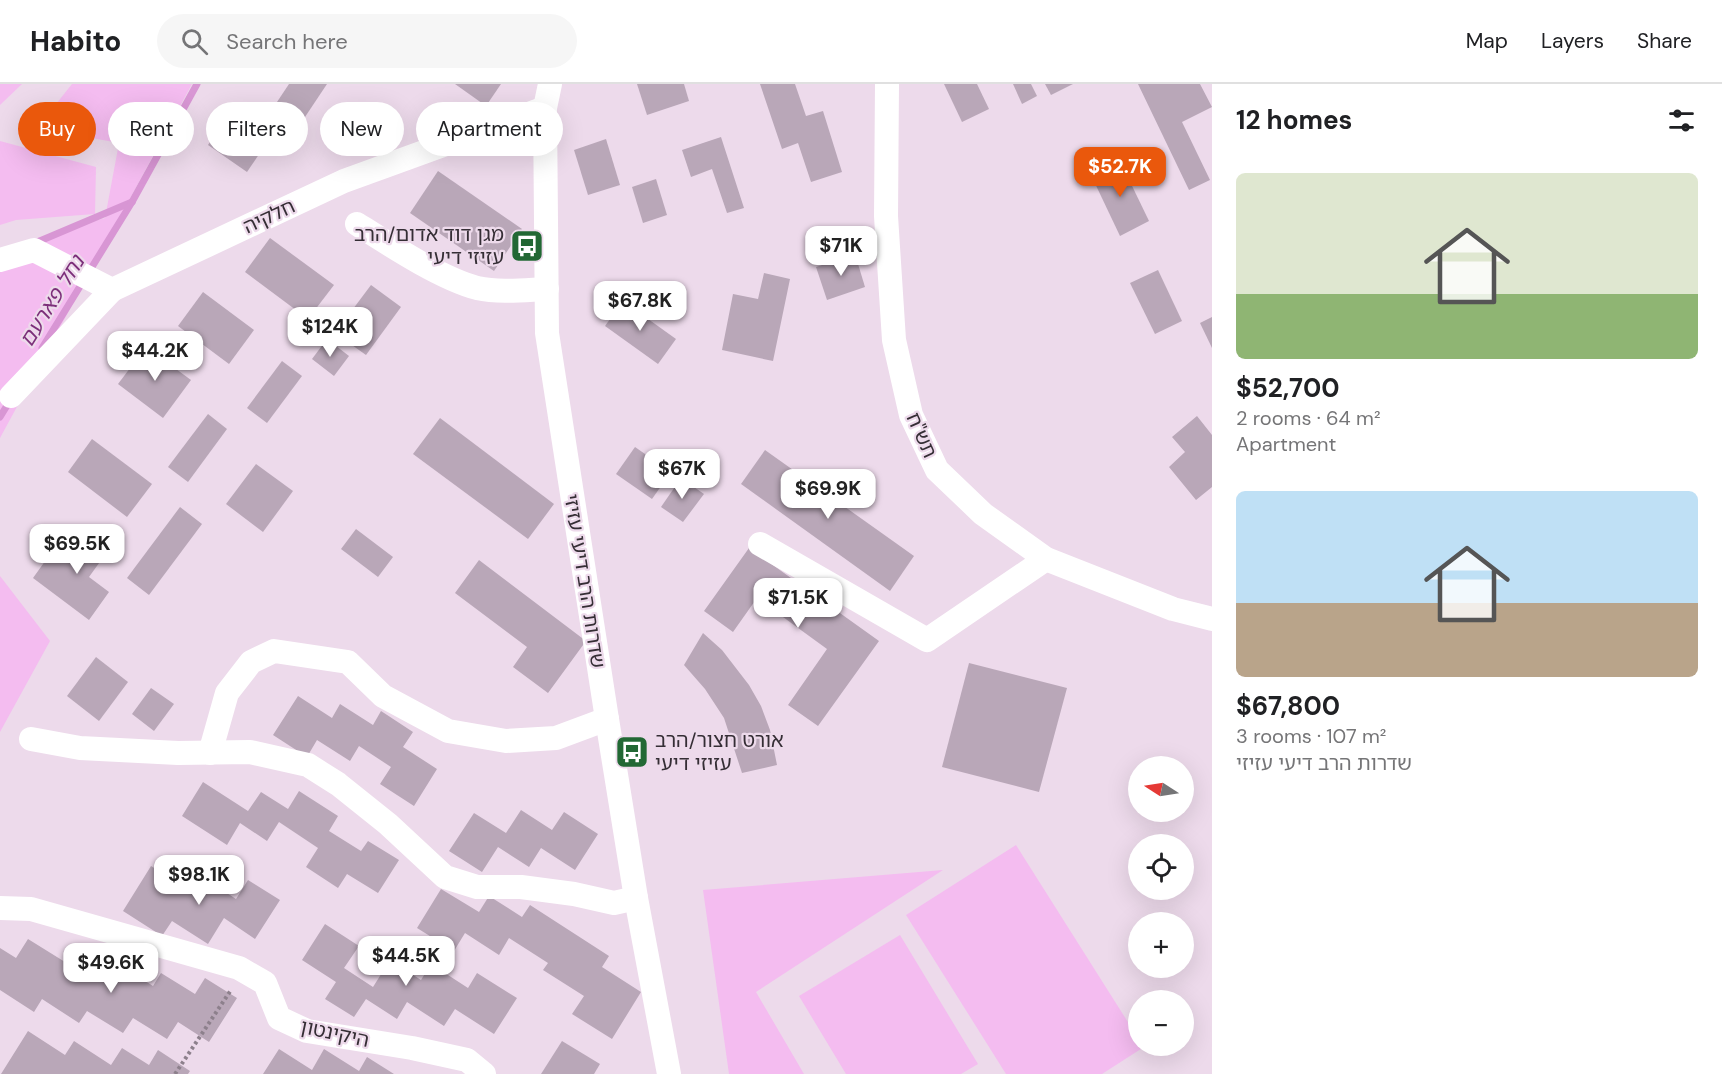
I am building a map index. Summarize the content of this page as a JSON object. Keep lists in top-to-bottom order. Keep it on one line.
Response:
{"streets":{"street":["חלקיה","תש\"ח","שדרות הרב דיעי עזיזי","היקינטון"]},"water":["נחל פארעם"],"places":{"bus stop":["מגן דוד אדום/הרב עזיזי דיעי","אורט חצור/הרב עזיזי דיעי"]},"north":"left","page":{"header":"Habito","search":"Search here","nav":["Map","Layers","Share"],"heading":"12 homes","chip":["Buy","Rent","Filters","New","Apartment"],"price":["$52.7K","$71K","$67.8K","$124K","$44.2K","$67K","$69.9K","$69.5K","$71.5K","$98.1K","$44.5K","$49.6K"],"list":[{"name":"$52,700","note":"2 rooms · 64 m² · Apartment"},{"name":"$67,800","note":"3 rooms · 107 m² · שדרות הרב דיעי עזיזי"}],"map_buttons":["+","−"]}}
